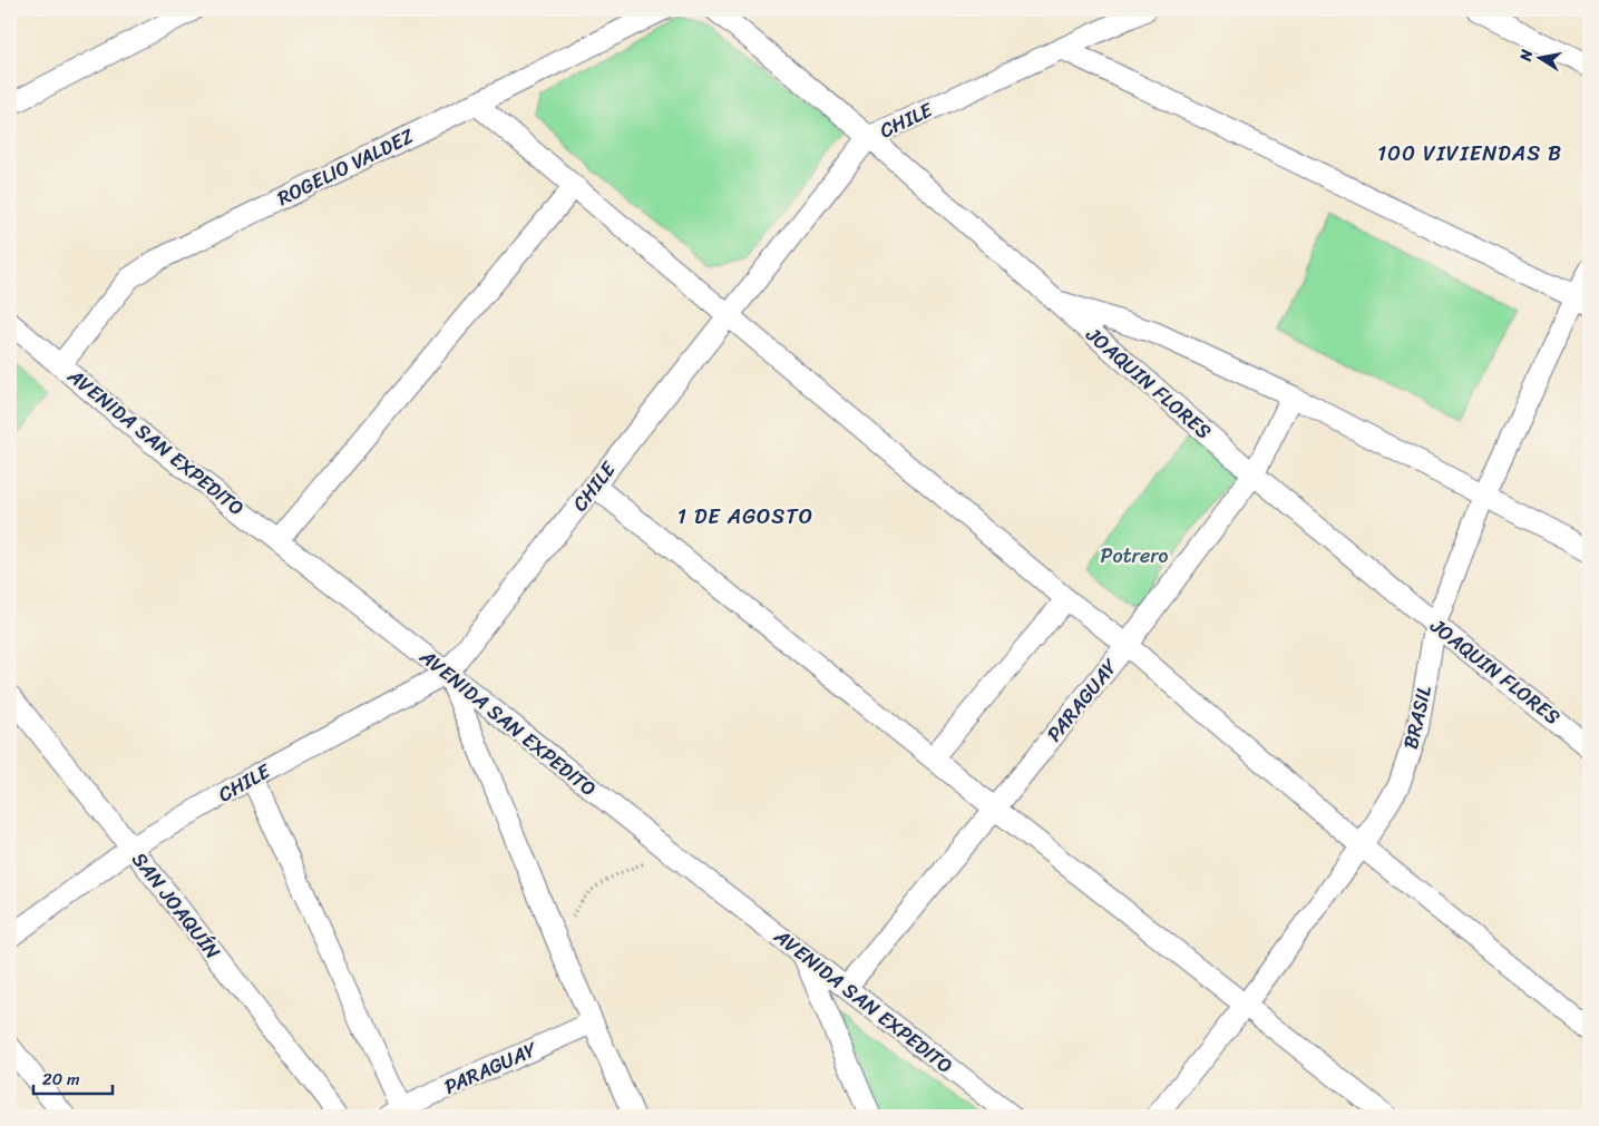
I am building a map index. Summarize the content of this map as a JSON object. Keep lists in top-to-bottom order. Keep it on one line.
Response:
{"streets":{"street":["CHILE","ROGELIO VALDEZ","JOAQUIN FLORES","AVENIDA SAN EXPEDITO","PARAGUAY","BRASIL","SAN JOAQUÍN"]},"crossings":[["CHILE","JOAQUIN FLORES"],["CHILE","AVENIDA SAN EXPEDITO"],["CHILE","SAN JOAQUÍN"],["ROGELIO VALDEZ","AVENIDA SAN EXPEDITO"],["JOAQUIN FLORES","PARAGUAY"],["JOAQUIN FLORES","BRASIL"],["AVENIDA SAN EXPEDITO","PARAGUAY"]],"districts":["100 VIVIENDAS B","1 DE AGOSTO"],"parks":["Potrero"],"scale_bar":"20 m","north":"left"}
